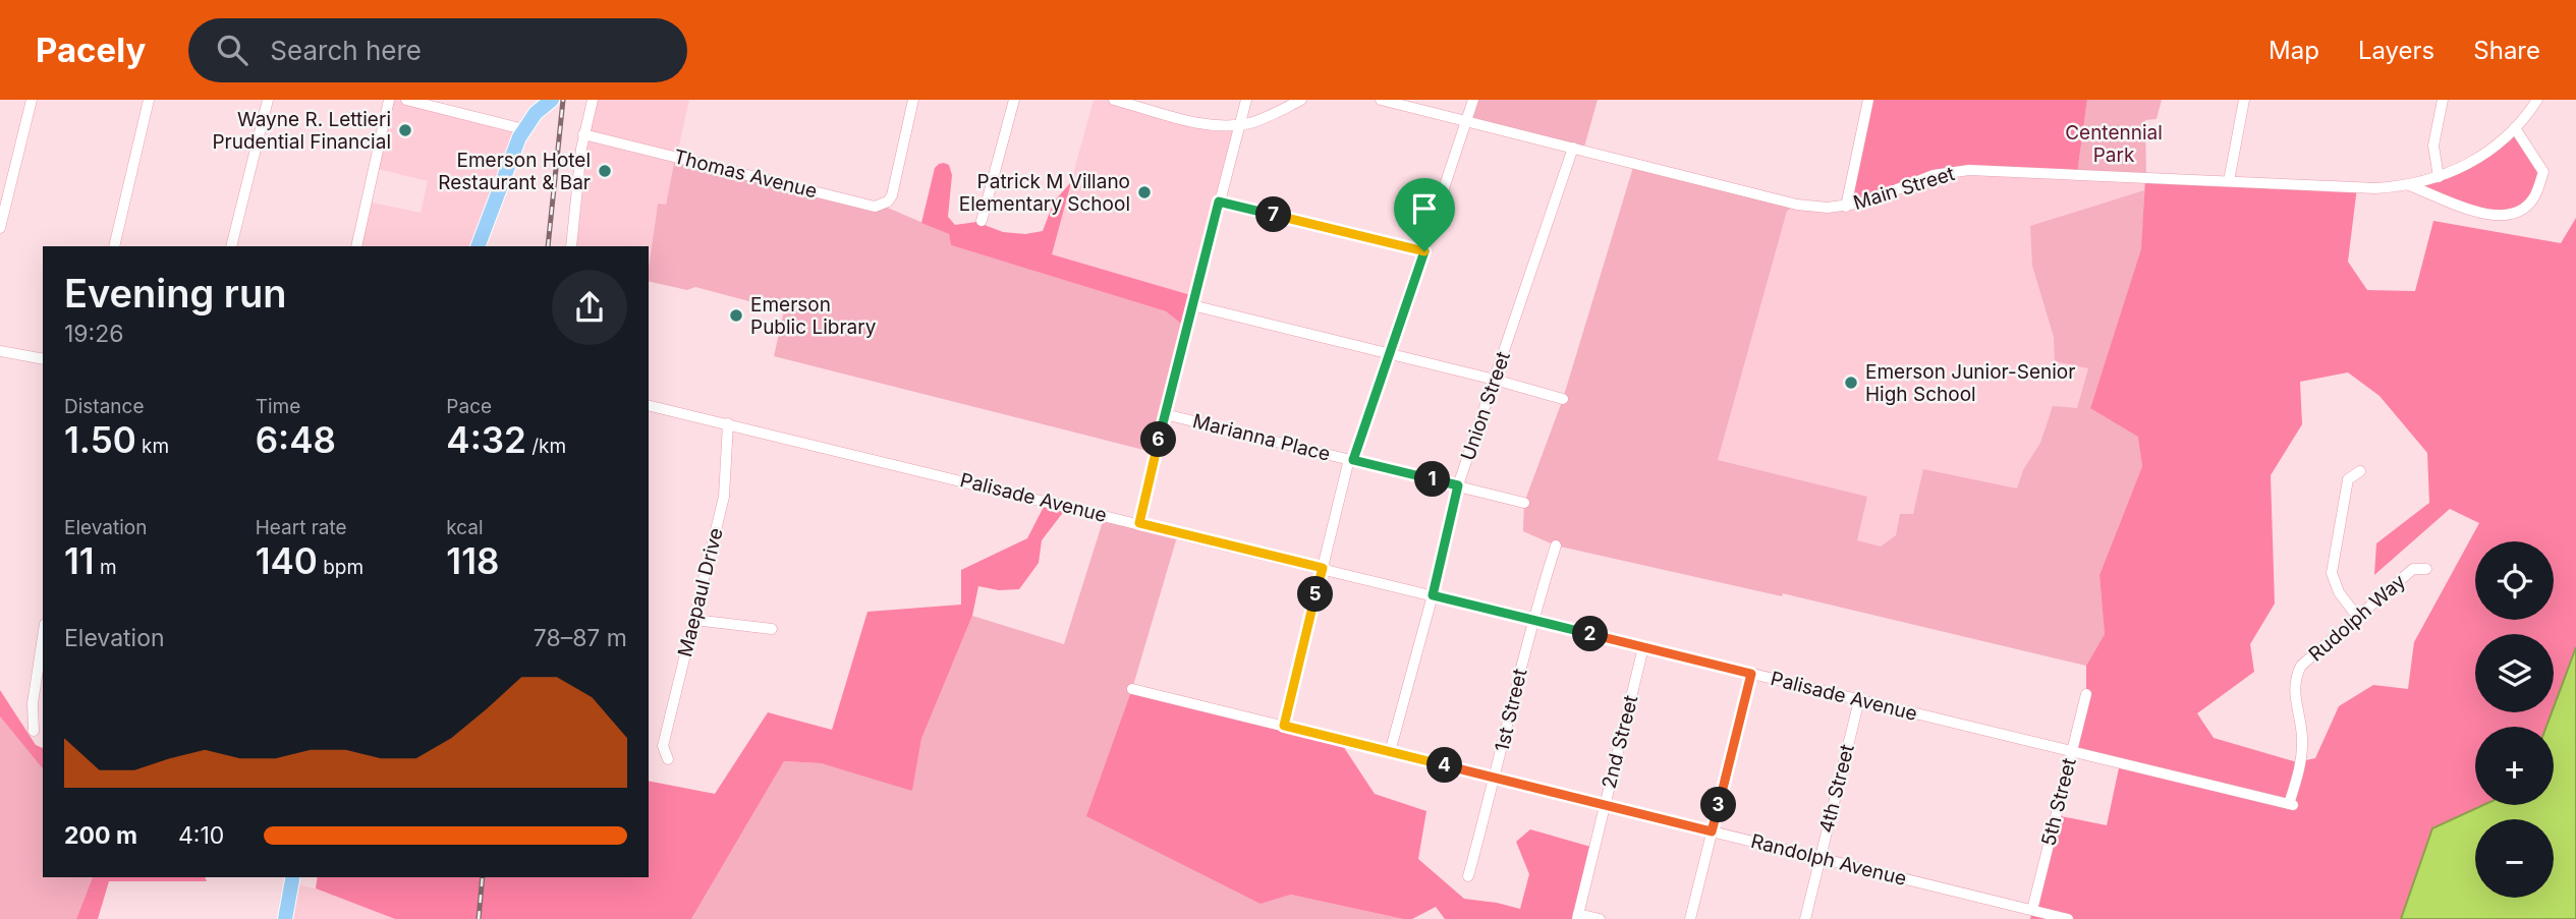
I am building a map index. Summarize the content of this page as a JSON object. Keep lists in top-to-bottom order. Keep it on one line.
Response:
{"streets":{"street":["Thomas Avenue","Main Street","Union Street","Marianna Place","Palisade Avenue","Maepaul Drive","Rudolph Way","1st Street","2nd Street","4th Street","5th Street","Randolph Avenue"]},"crossings":[["Main Street","Union Street"],["Union Street","Marianna Place"],["Union Street","Palisade Avenue"],["Union Street","Randolph Avenue"],["Palisade Avenue","Maepaul Drive"],["Palisade Avenue","Rudolph Way"],["Palisade Avenue","1st Street"],["Palisade Avenue","2nd Street"],["Palisade Avenue","4th Street"],["Palisade Avenue","5th Street"],["1st Street","Randolph Avenue"],["2nd Street","Randolph Avenue"],["4th Street","Randolph Avenue"],["5th Street","Randolph Avenue"]],"parks":["Centennial Park"],"places":["Wayne R. Lettieri Prudential Financial","Emerson Hotel Restaurant & Bar","Patrick M Villano Elementary School","Emerson Public Library","Emerson Junior-Senior High School"],"page":{"header":"Pacely","search":"Search here","nav":["Map","Layers","Share"],"pins":["7","6","1","5","2","4","3"],"heading":["Evening run","19:26"],"stats":[["Distance","1.50 km"],["Time","6:48"],["Pace","4:32 /km"],["Elevation","11 m"],["Heart rate","140 bpm"],["kcal","118"]],"map_buttons":["+","−"],"chart":["Elevation","78–87 m"],"list":[{"name":"200 m","note":"4:10"}]}}
